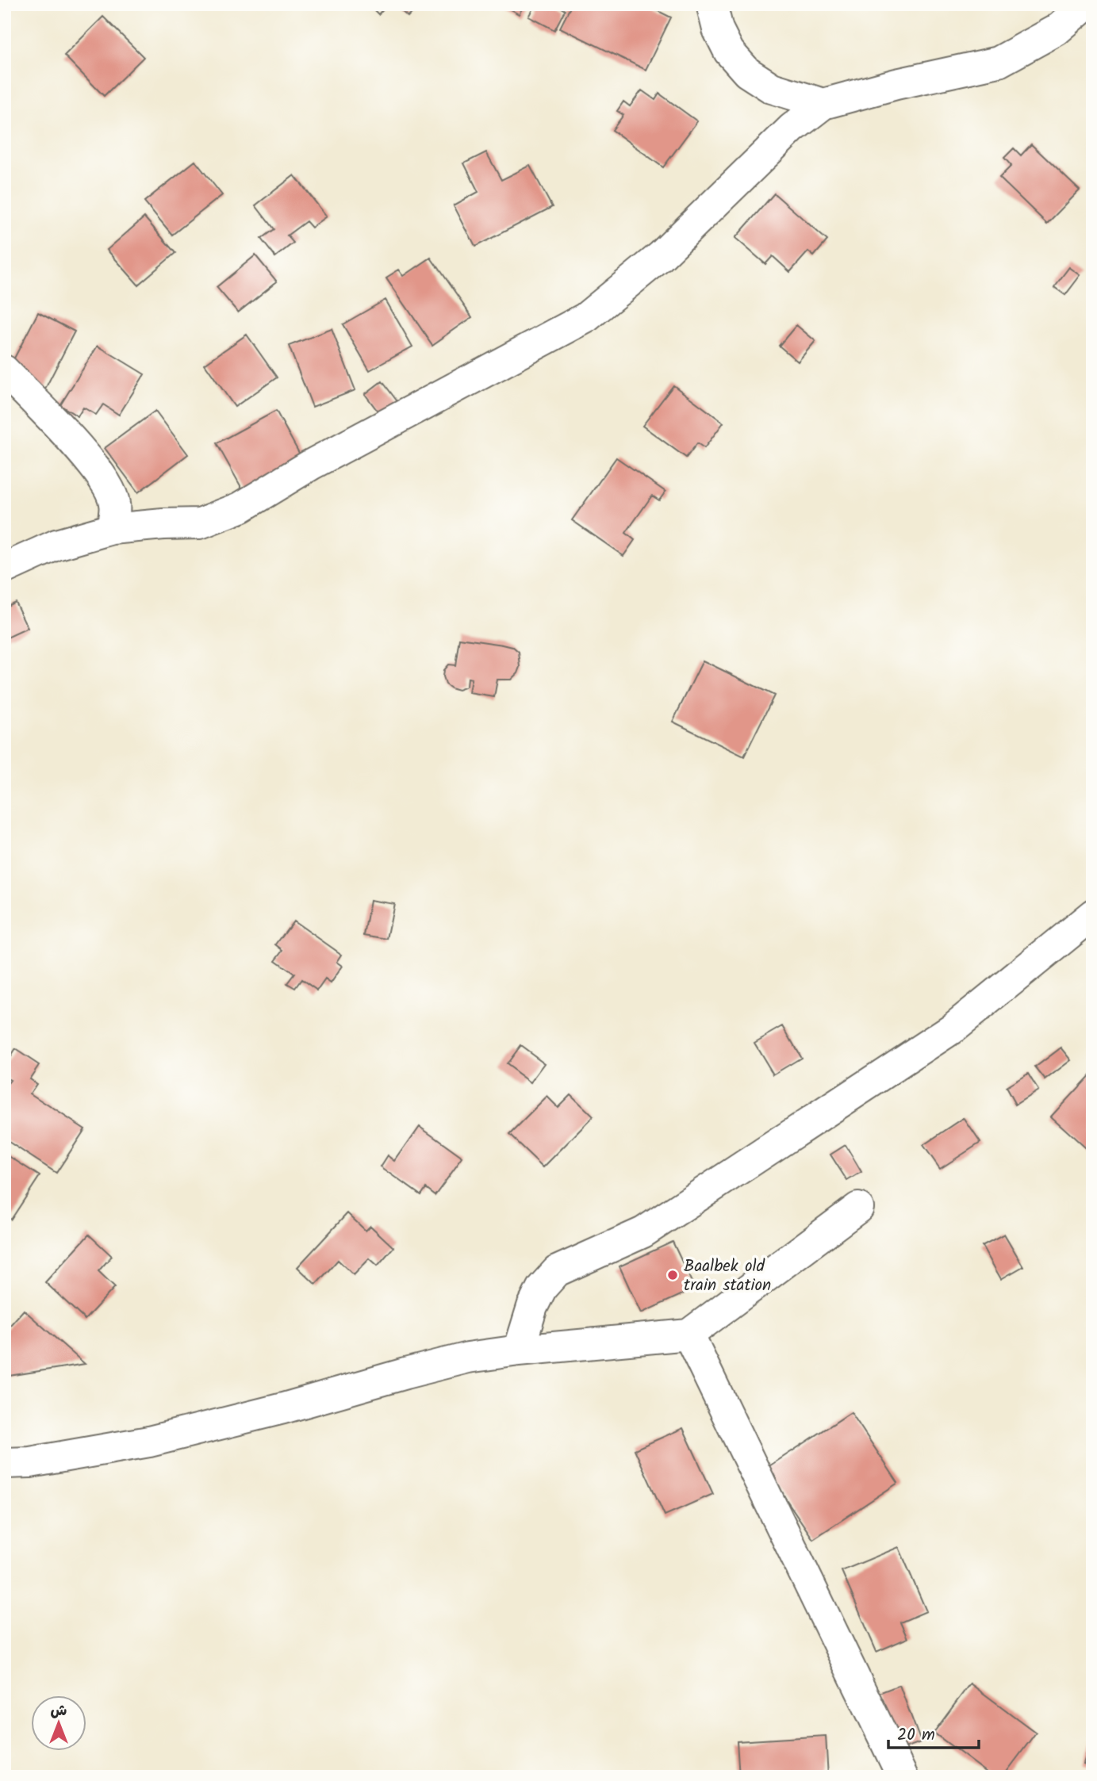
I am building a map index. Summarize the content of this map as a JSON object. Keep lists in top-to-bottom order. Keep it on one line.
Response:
{"places":["Baalbek old train station"],"scale_bar":"20 m","north":"top"}
